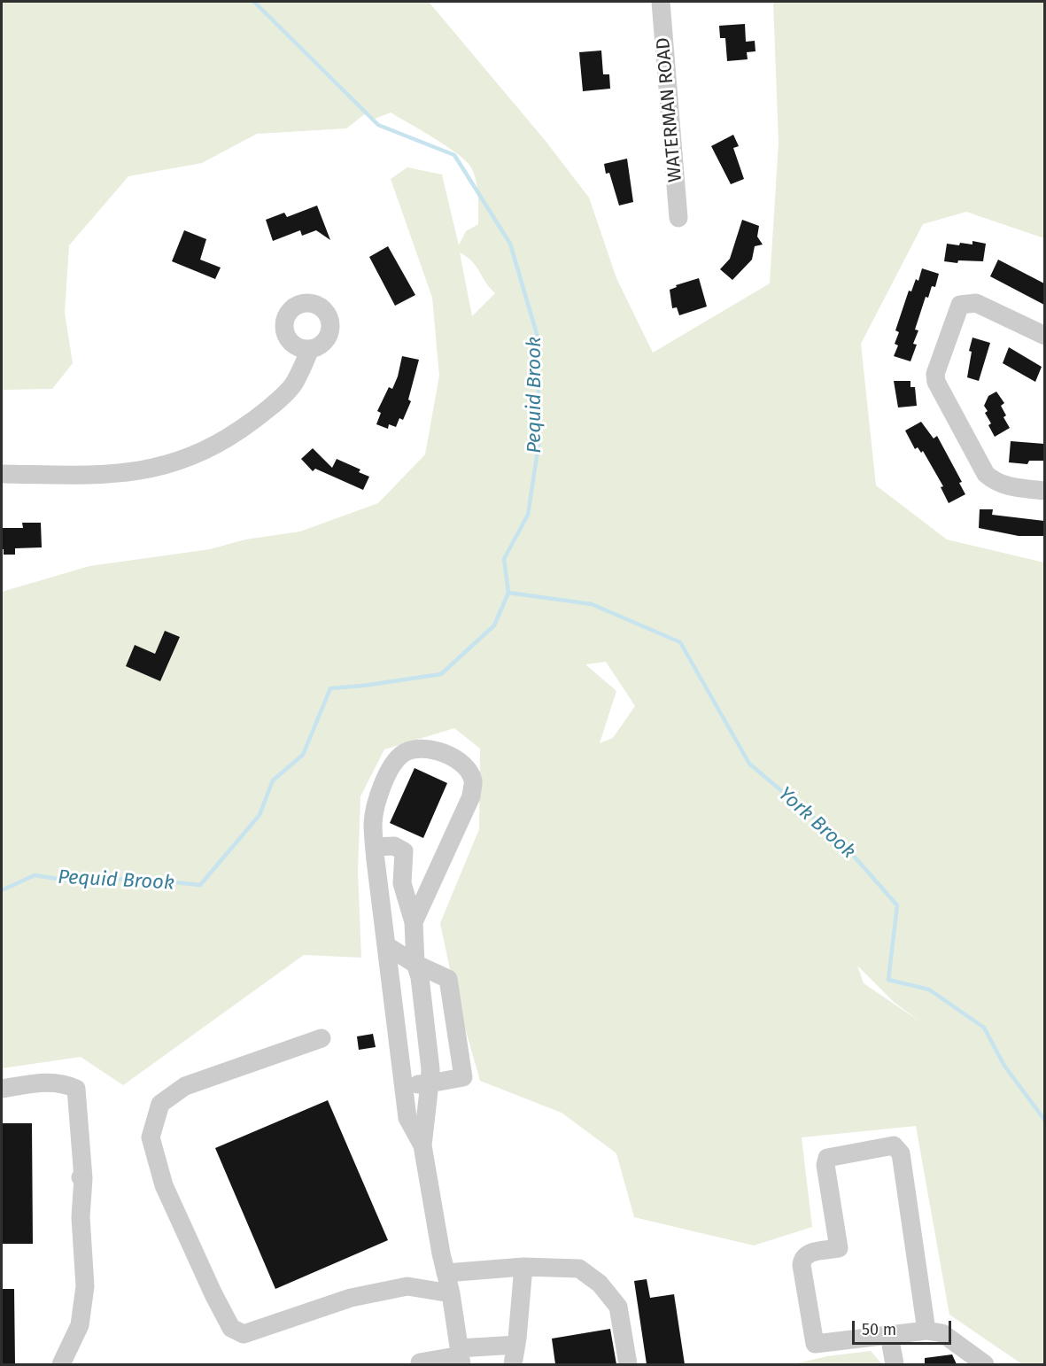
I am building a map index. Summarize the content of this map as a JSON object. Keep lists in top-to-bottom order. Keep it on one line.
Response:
{"streets":{"street":["WATERMAN ROAD"]},"water":["Pequid Brook","York Brook"],"scale_bar":"50 m"}
